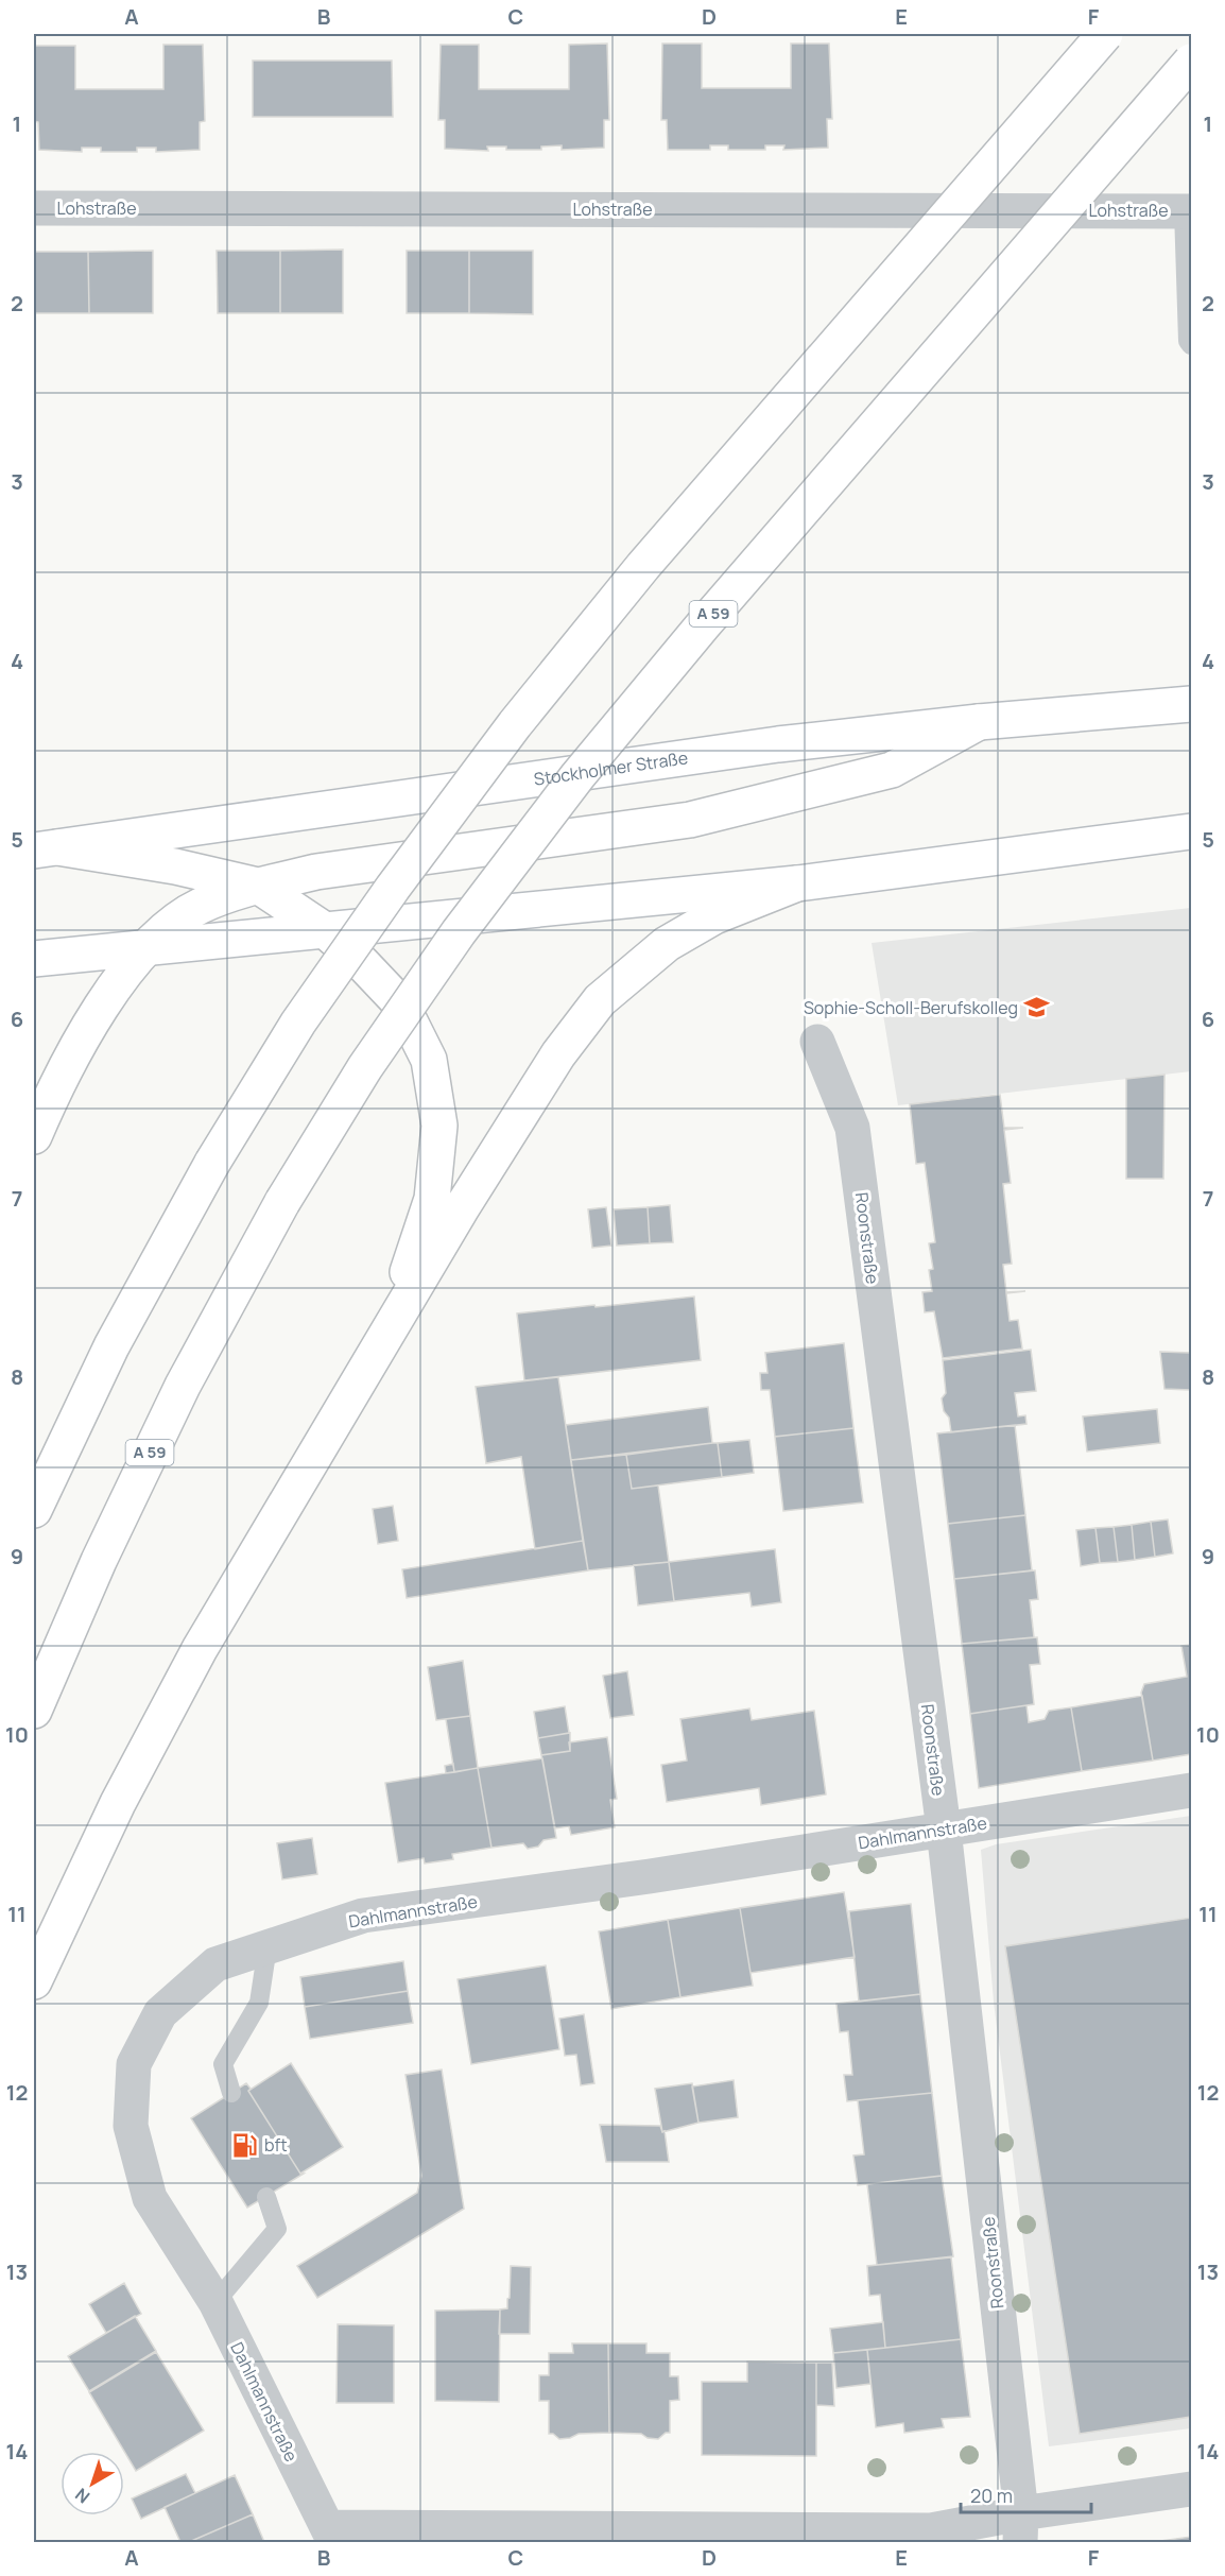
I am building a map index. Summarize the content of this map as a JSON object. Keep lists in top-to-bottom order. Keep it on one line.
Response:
{"streets":{"main road":["A 59","Stockholmer Straße"],"street":["Lohstraße","Roonstraße","Dahlmannstraße"]},"crossings":[["Roonstraße","Dahlmannstraße"]],"places":{"school or university":["Sophie-Scholl-Berufskolleg"],"fuel station":["bft"]},"scale_bar":"20 m","north":"bottom left","grid":{"columns":["A","B","C","D","E","F"],"rows":["1","2","3","4","5","6","7","8","9","10","11","12","13","14"]}}
